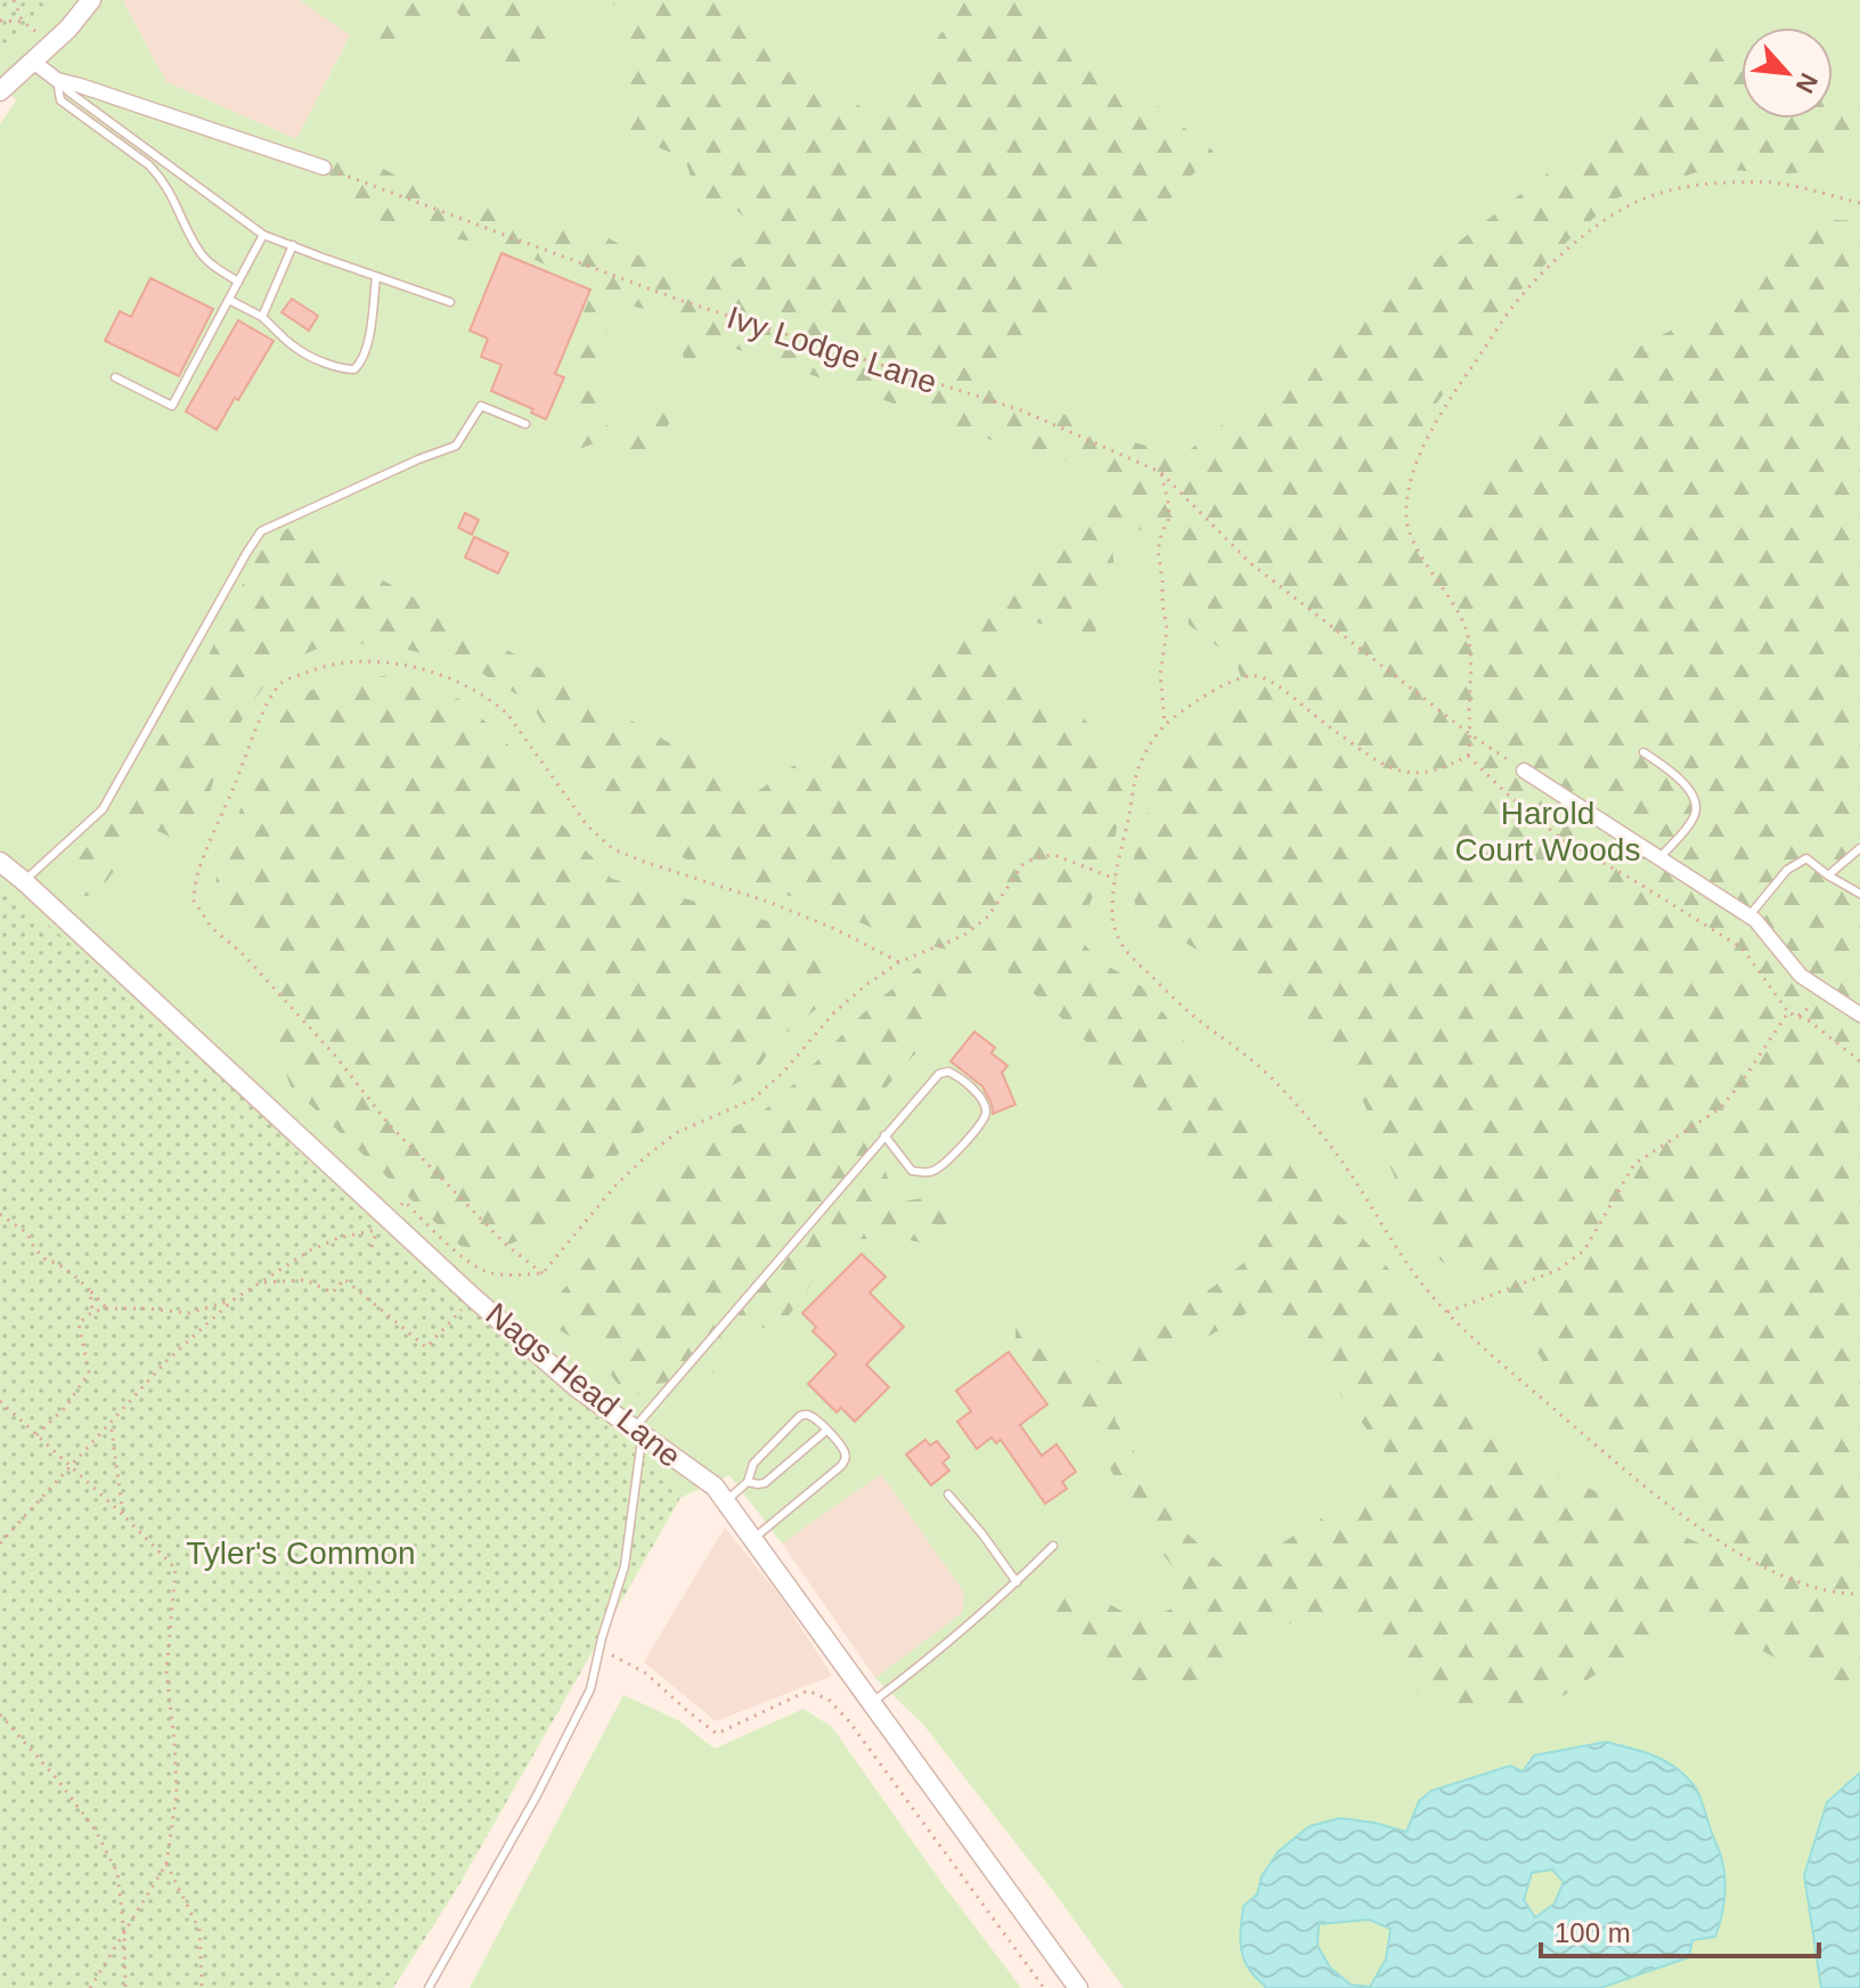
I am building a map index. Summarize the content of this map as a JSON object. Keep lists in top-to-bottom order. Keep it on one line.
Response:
{"streets":{"street":["Nags Head Lane"],"path":["Ivy Lodge Lane"]},"parks":["Harold Court Woods","Tyler's Common"],"scale_bar":"100 m","north":"bottom right"}
